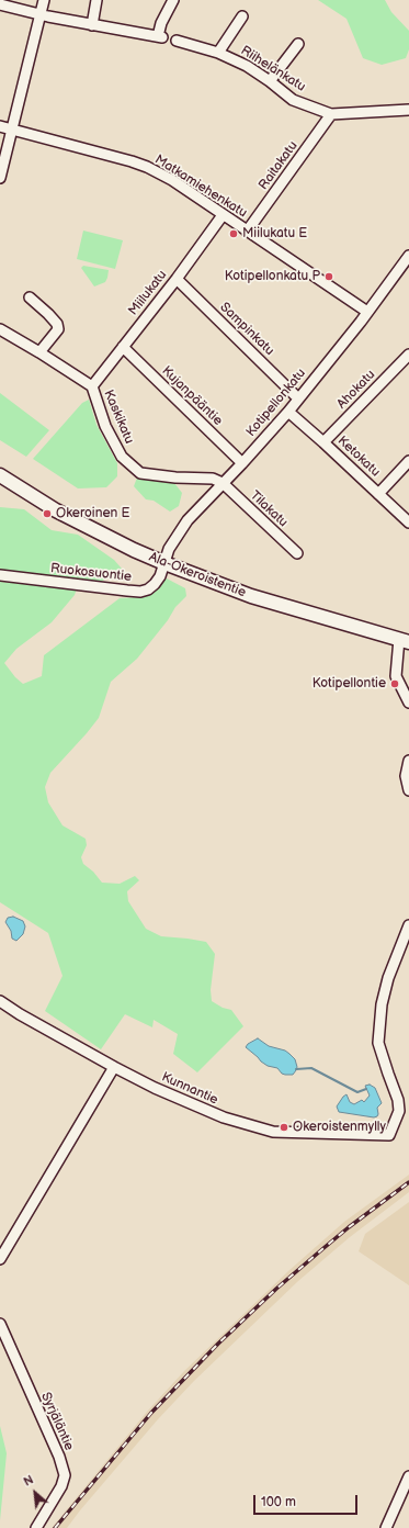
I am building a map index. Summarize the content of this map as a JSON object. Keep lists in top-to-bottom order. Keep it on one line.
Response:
{"streets":{"main road":["Ala-Okeroistentie"],"street":["Riihelänkatu","Raitakatu","Matkamiehenkatu","Miilukatu","Sampinkatu","Ahokatu","Kujanpääntie","Kotipellonkatu","Kaskikatu","Ketokatu","Tilakatu","Ruokosuontie","Kunnantie","Syrjäläntie"]},"crossings":[["Riihelänkatu","Raitakatu"],["Raitakatu","Matkamiehenkatu"],["Matkamiehenkatu","Miilukatu"],["Matkamiehenkatu","Kotipellonkatu"],["Miilukatu","Sampinkatu"],["Miilukatu","Kujanpääntie"],["Miilukatu","Kaskikatu"],["Sampinkatu","Kotipellonkatu"],["Ahokatu","Ketokatu"],["Kujanpääntie","Kotipellonkatu"],["Kotipellonkatu","Kaskikatu"],["Kotipellonkatu","Ketokatu"],["Kotipellonkatu","Tilakatu"],["Kotipellonkatu","Ruokosuontie"],["Kotipellonkatu","Ala-Okeroistentie"],["Kaskikatu","Tilakatu"],["Ruokosuontie","Ala-Okeroistentie"]],"places":["Miilukatu E","Kotipellonkatu P","Okeroinen E","Kotipellontie","Okeroistenmylly"],"scale_bar":"100 m","north":"top left"}
